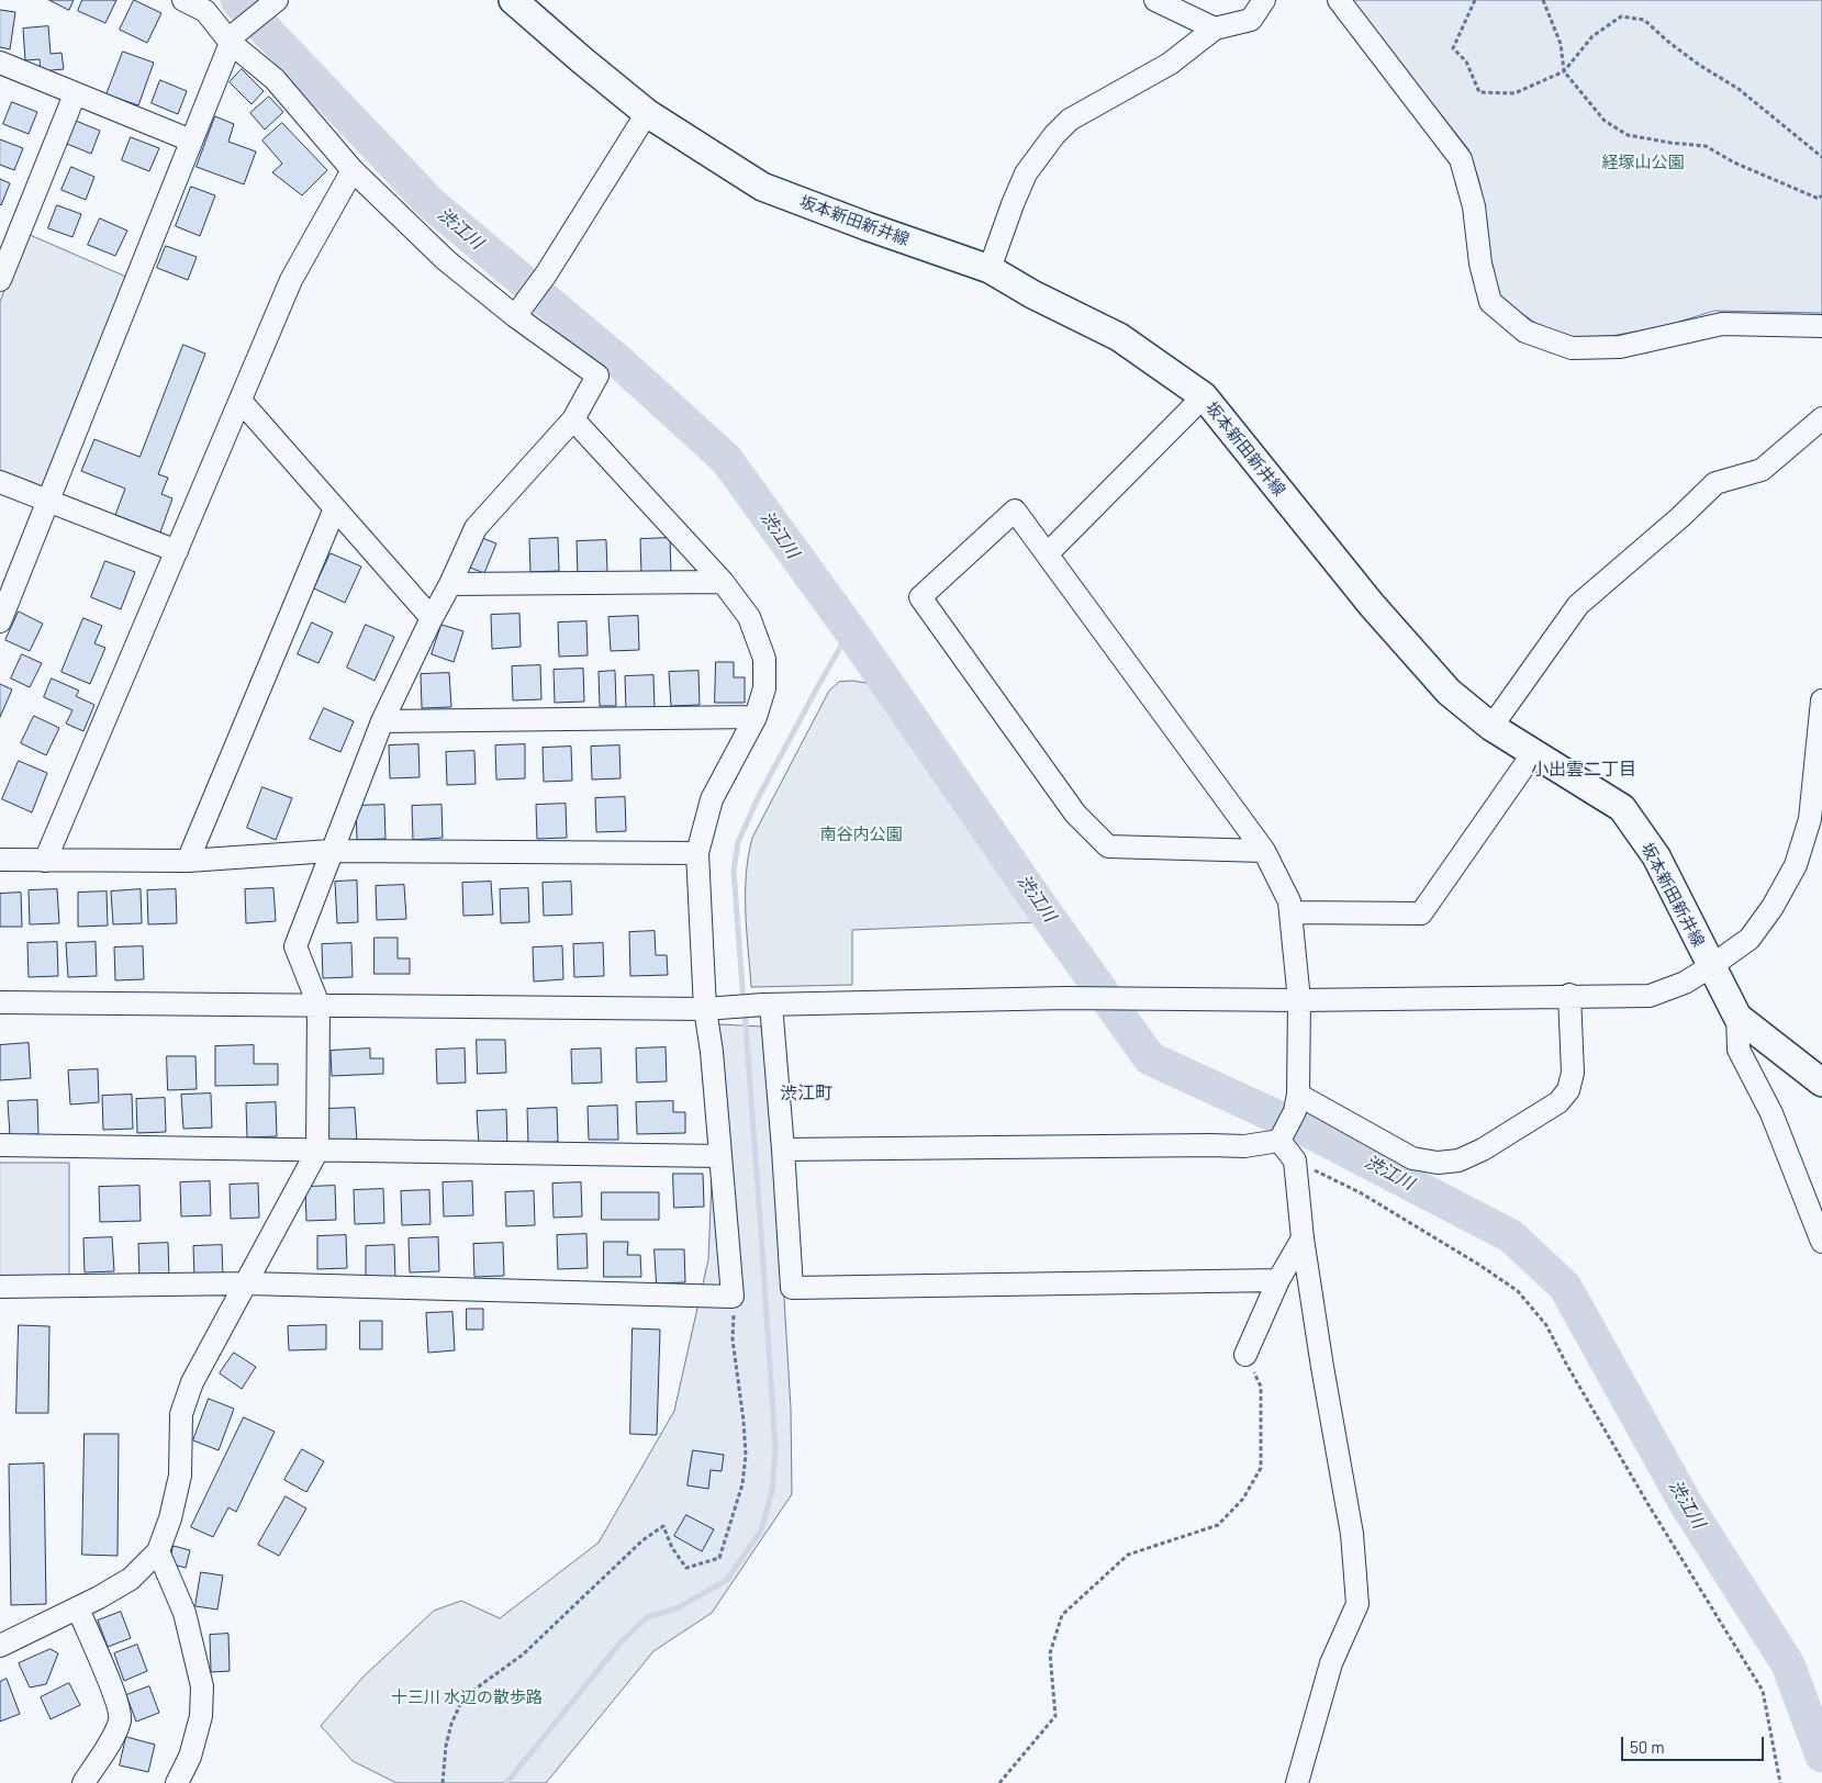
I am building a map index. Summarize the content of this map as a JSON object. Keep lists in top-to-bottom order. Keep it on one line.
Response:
{"streets":{"main road":["坂本新田新井線"]},"districts":["小出雲二丁目","渋江町"],"water":["渋江川"],"parks":["経塚山公園","南谷内公園","十三川 水辺の散歩路"],"scale_bar":"50 m"}
